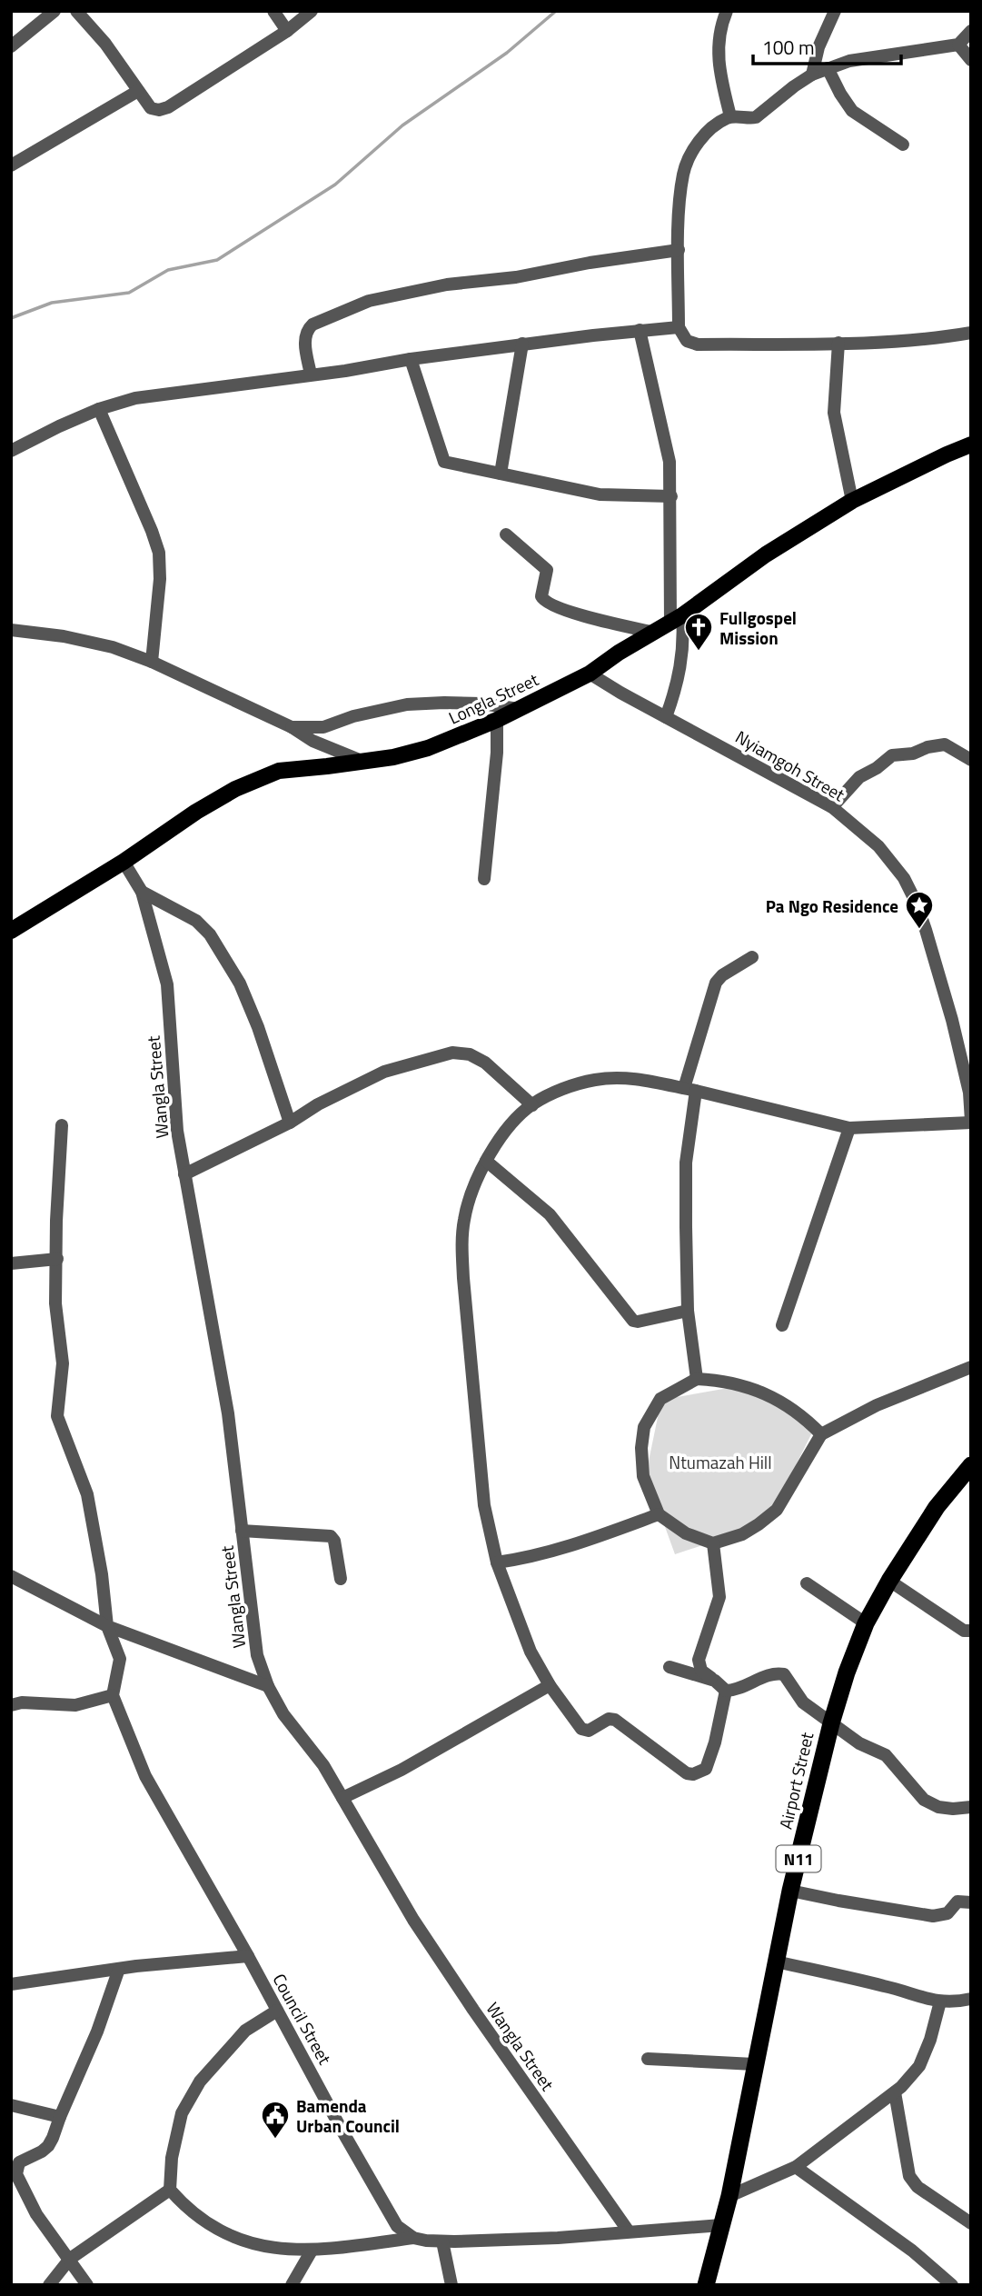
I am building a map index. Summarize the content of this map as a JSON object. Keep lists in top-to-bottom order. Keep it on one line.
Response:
{"streets":{"highway":["Airport Street","N11"],"main road":["Longla Street"],"street":["Nyiamgoh Street","Wangla Street","Council Street"]},"crossings":[["Longla Street","Nyiamgoh Street"],["Longla Street","Wangla Street"]],"parks":["Ntumazah Hill"],"places":{"church":["Fullgospel Mission"],"place":["Pa Ngo Residence"],"public building":["Bamenda Urban Council"]},"scale_bar":"100 m"}
